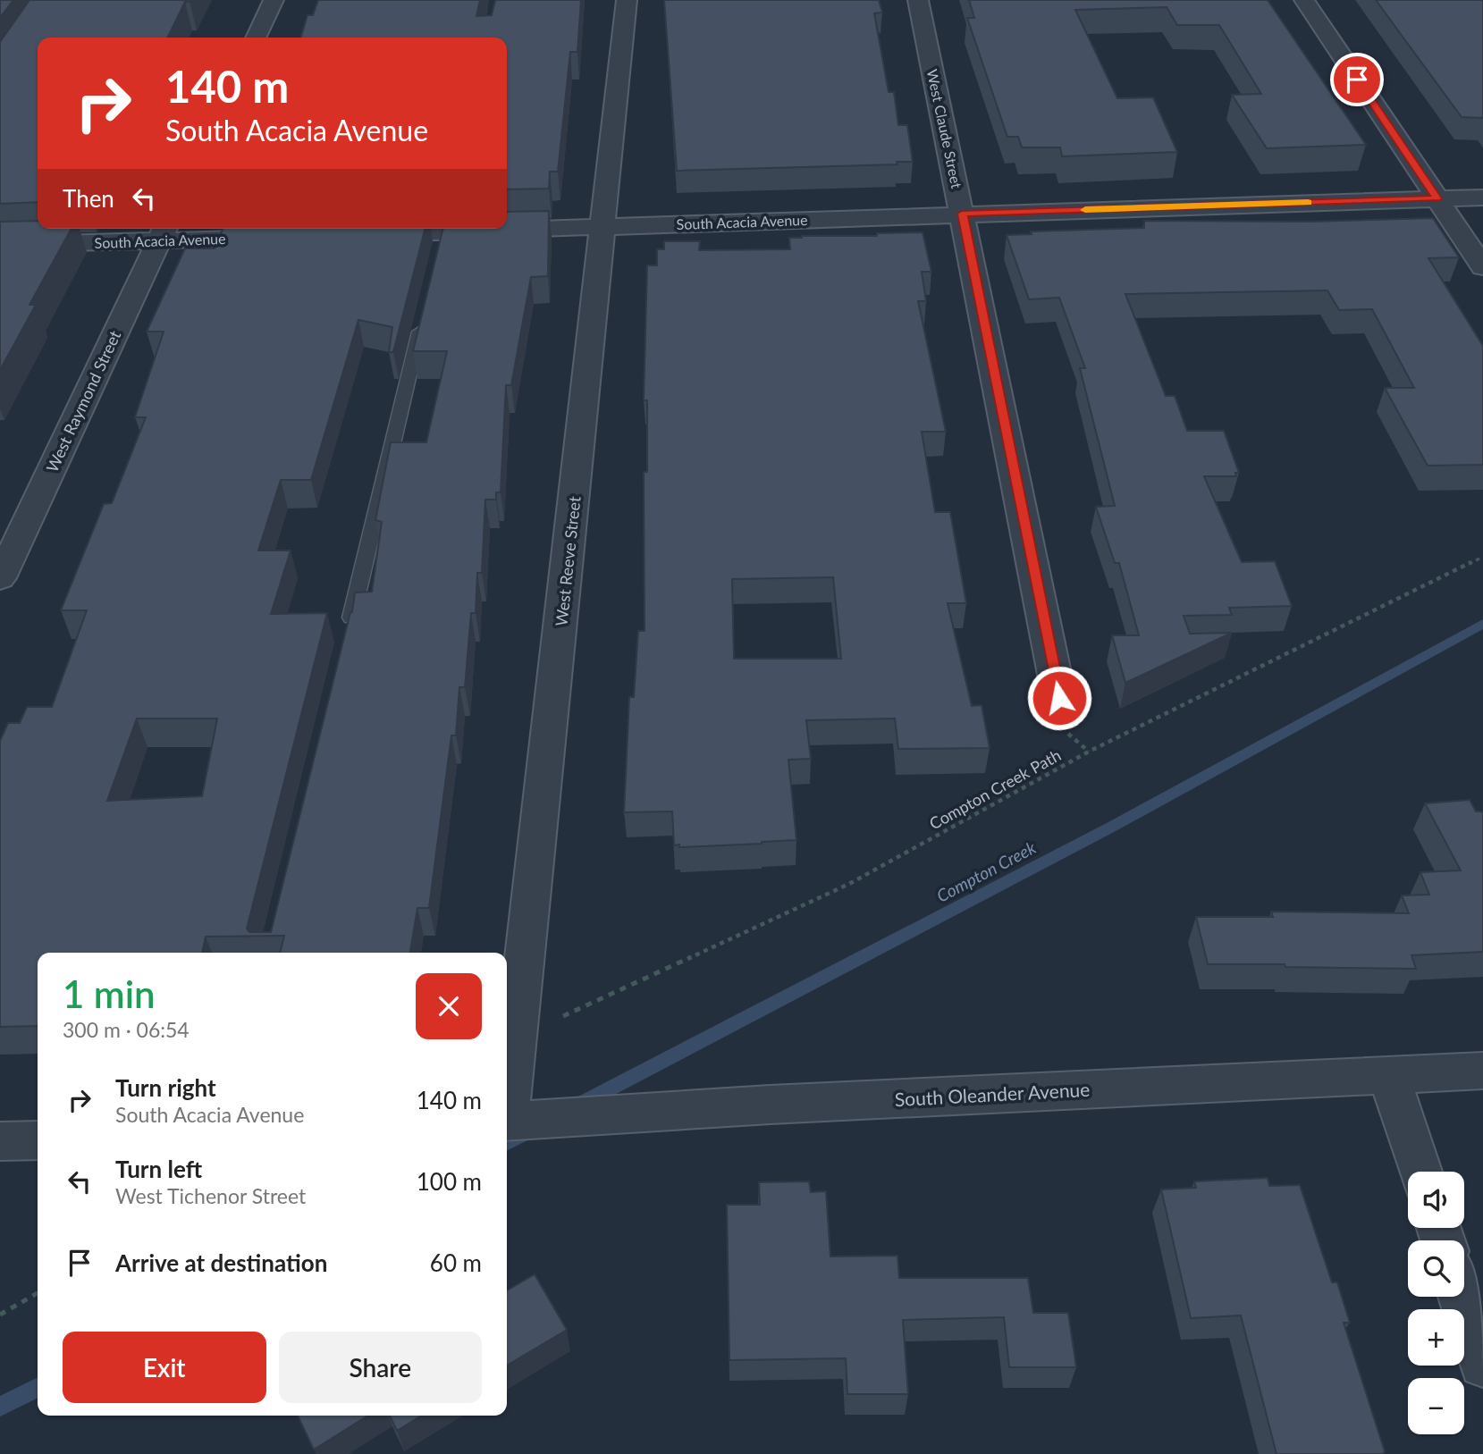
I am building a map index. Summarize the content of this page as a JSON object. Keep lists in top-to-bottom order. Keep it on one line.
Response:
{"streets":{"street":["West Claude Street","South Acacia Avenue","West Raymond Street","West Reeve Street","South Oleander Avenue"],"path":["Compton Creek Path"]},"crossings":[["West Claude Street","South Acacia Avenue"],["South Acacia Avenue","West Raymond Street"],["South Acacia Avenue","West Reeve Street"],["West Reeve Street","Compton Creek Path"]],"water":["Compton Creek"],"page":{"turn":["140 m","South Acacia Avenue"],"then":"Then","heading":["1 min","300 m · 06:54"],"list":[{"name":"Turn right","note":"South Acacia Avenue","value":"140 m"},{"name":"Turn left","note":"West Tichenor Street","value":"100 m"},{"name":"Arrive at destination","value":"60 m"}],"map_buttons":["+","−"],"buttons":["Exit","Share"]}}
